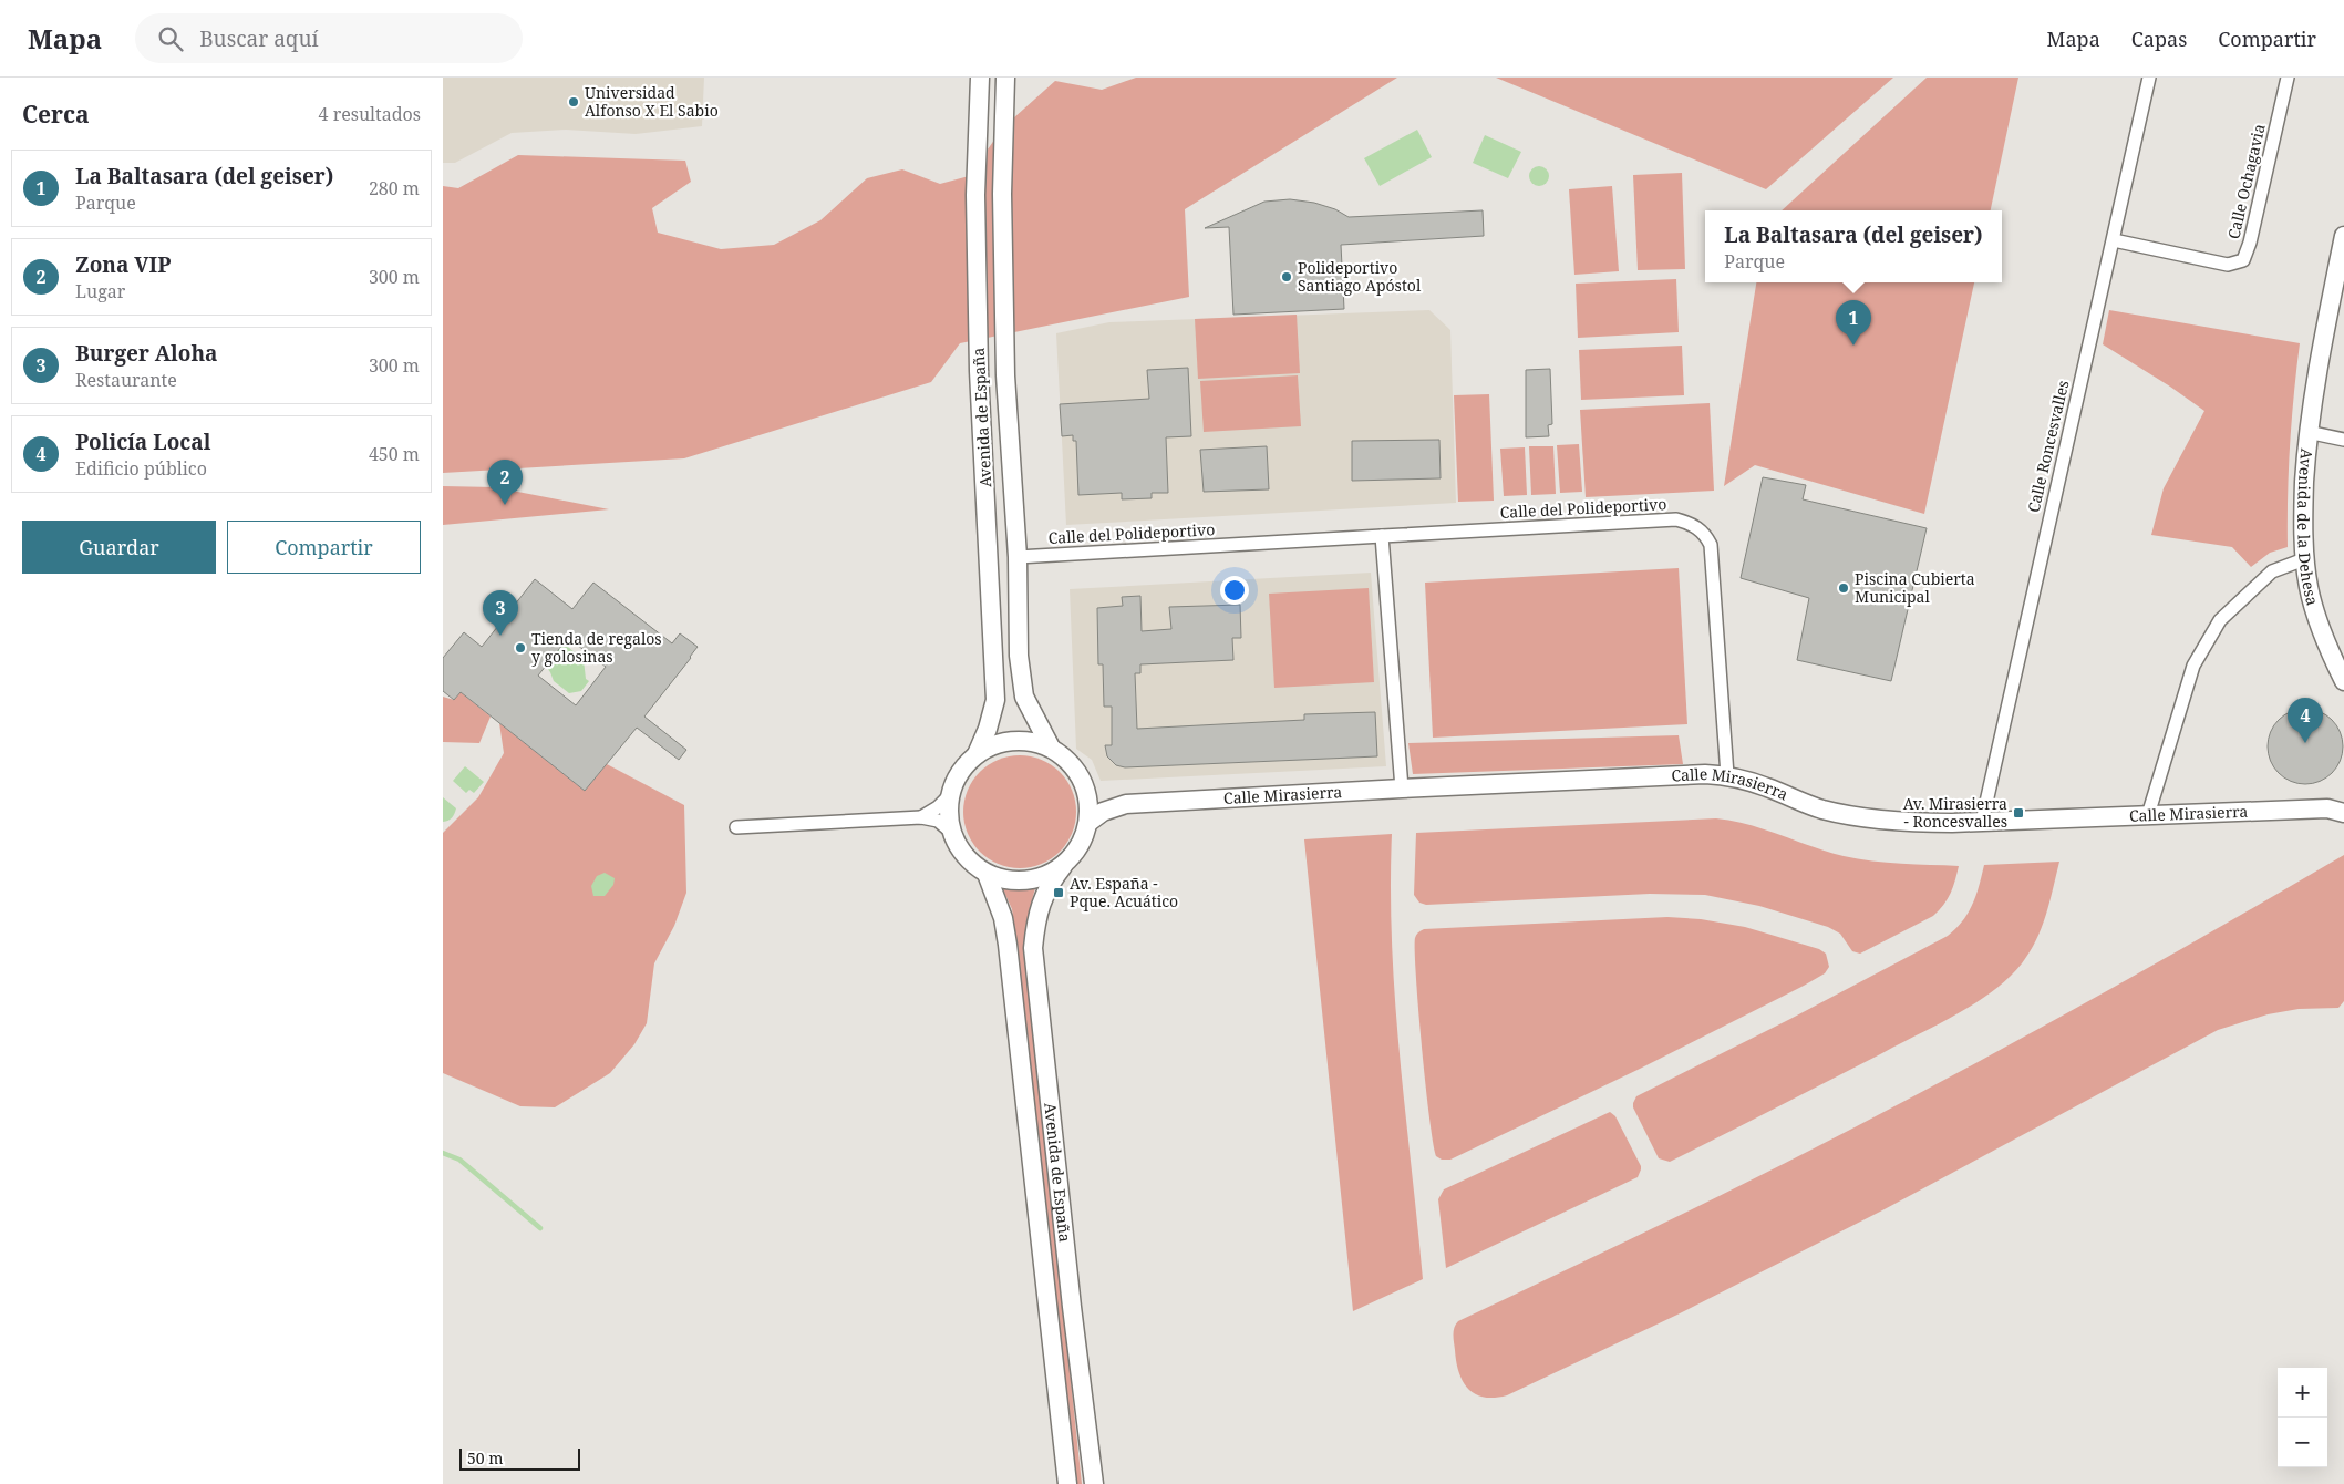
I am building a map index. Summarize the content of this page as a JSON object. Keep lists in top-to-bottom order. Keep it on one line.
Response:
{"streets":{"main road":["Avenida de España","Avenida de la Dehesa","Calle Mirasierra"],"street":["Calle Ochagavia","Calle Roncesvalles","Calle del Polideportivo"]},"crossings":[["Calle Ochagavia","Calle Roncesvalles"],["Avenida de España","Calle del Polideportivo"],["Avenida de España","Calle Mirasierra"],["Calle Roncesvalles","Calle Mirasierra"],["Calle del Polideportivo","Calle Mirasierra"]],"places":{"other":["Universidad Alfonso X El Sabio","Polideportivo Santiago Apóstol","Piscina Cubierta Municipal","Tienda de regalos y golosinas"],"transit":["Av. Mirasierra - Roncesvalles","Av. España - Pque. Acuático"]},"scale_bar":"50 m","page":{"header":"Mapa","search":"Buscar aquí","nav":["Mapa","Capas","Compartir"],"heading":["Cerca","4 resultados"],"list":[{"mark":"1","name":"La Baltasara (del geiser)","note":"Parque","value":"280 m"},{"mark":"2","name":"Zona VIP","note":"Lugar","value":"300 m"},{"mark":"3","name":"Burger Aloha","note":"Restaurante","value":"300 m"},{"mark":"4","name":"Policía Local","note":"Edificio público","value":"450 m"}],"popup":["La Baltasara (del geiser)","Parque"],"pins":["1","2","3","4"],"buttons":["Guardar","Compartir"],"map_buttons":["+","−"],"scale":"50 m"}}
